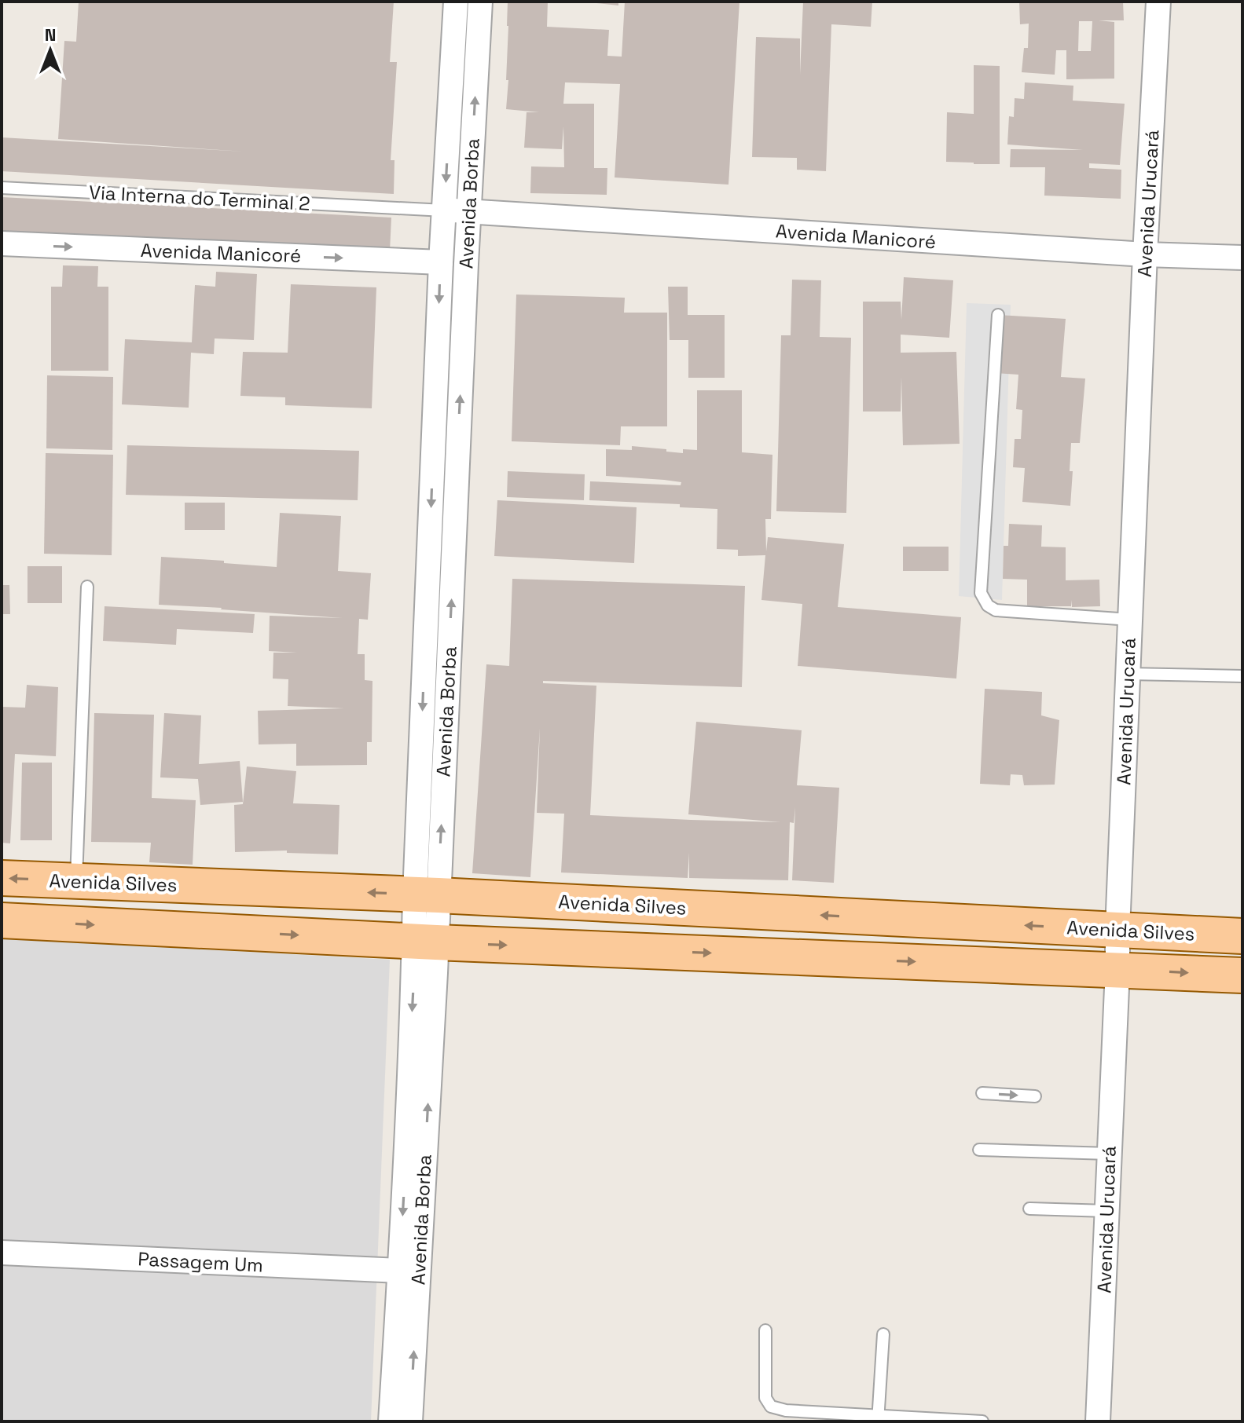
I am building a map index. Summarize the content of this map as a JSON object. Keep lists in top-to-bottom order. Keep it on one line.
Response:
{"streets":{"main road":["Avenida Silves"],"street":["Avenida Borba","Avenida Urucará","Avenida Manicoré","Passagem Um"],"lane":["Via Interna do Terminal 2"]},"crossings":[["Via Interna do Terminal 2","Avenida Borba"],["Via Interna do Terminal 2","Avenida Manicoré"],["Avenida Borba","Avenida Manicoré"],["Avenida Borba","Avenida Silves"],["Avenida Borba","Passagem Um"],["Avenida Urucará","Avenida Manicoré"],["Avenida Urucará","Avenida Silves"]],"one_way":["Avenida Manicoré"],"north":"top"}
